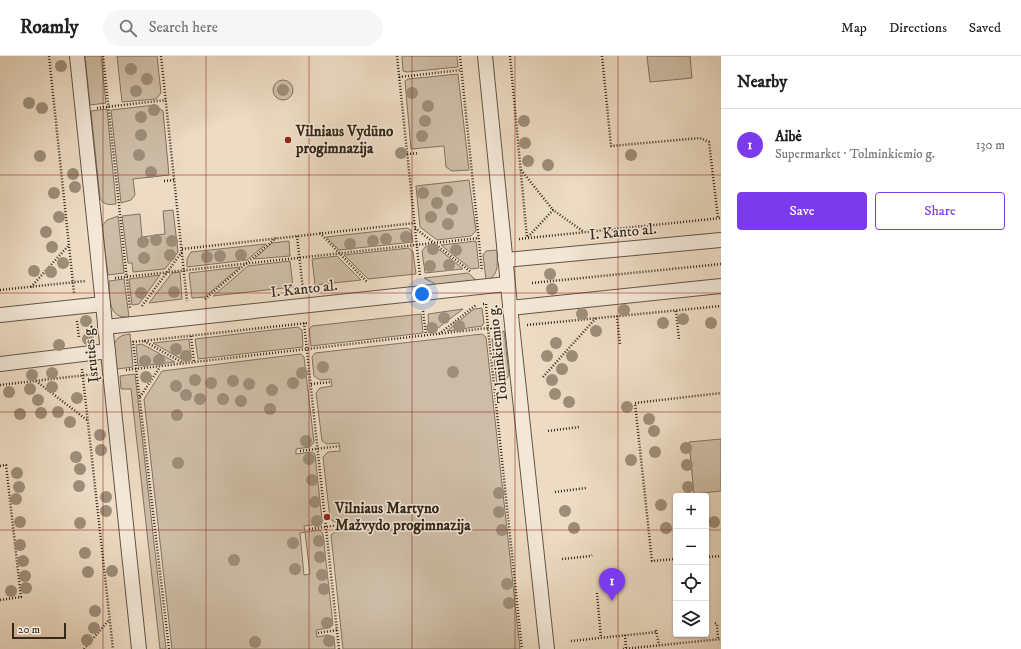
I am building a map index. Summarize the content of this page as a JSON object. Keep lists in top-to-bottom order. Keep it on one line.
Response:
{"streets":{"street":["I. Kanto al.","Įsruties g.","Tolminkiemio g."]},"crossings":[["I. Kanto al.","Įsruties g."],["I. Kanto al.","Tolminkiemio g."]],"places":["Vilniaus Vydūno progimnazija","Vilniaus Martyno Mažvydo progimnazija"],"scale_bar":"20 m","page":{"header":"Roamly","search":"Search here","nav":["Map","Directions","Saved"],"heading":"Nearby","list":[{"mark":"1","name":"Aibė","note":"Supermarket · Tolminkiemio g.","value":"130 m"}],"buttons":["Save","Share"],"map_buttons":["+","−"],"pins":"1","scale":"20 m"}}
